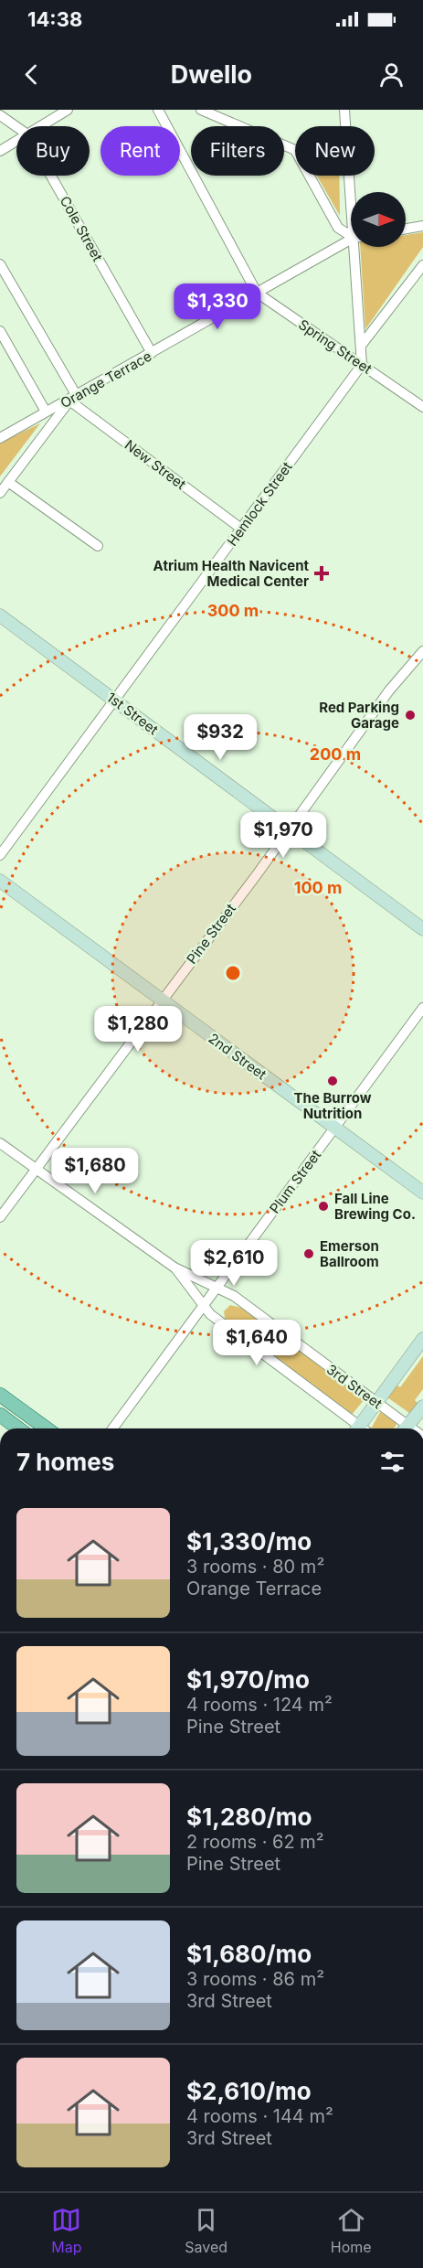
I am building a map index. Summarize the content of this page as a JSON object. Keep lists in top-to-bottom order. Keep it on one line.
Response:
{"streets":{"street":["Cole Street","Spring Street","Orange Terrace","New Street","Hemlock Street","1st Street","Pine Street","2nd Street","Plum Street","3rd Street"]},"crossings":[["Cole Street","Orange Terrace"],["Spring Street","Orange Terrace"],["Spring Street","Hemlock Street"],["Orange Terrace","New Street"],["New Street","Hemlock Street"],["Hemlock Street","1st Street"],["1st Street","Pine Street"],["Pine Street","2nd Street"],["Pine Street","3rd Street"],["2nd Street","Plum Street"],["Plum Street","3rd Street"]],"places":{"health":["Atrium Health Navicent Medical Center"],"other":["Red Parking Garage","The Burrow Nutrition","Fall Line Brewing Co.","Emerson Ballroom"]},"north":"right","page":{"status":"14:38","header":"Dwello","chip":["Buy","Rent","Filters","New"],"price":["$1,330","$932","$1,970","$1,280","$1,680","$2,610","$1,640"],"heading":"7 homes","list":[{"name":"$1,330/mo","note":"3 rooms · 80 m² · Orange Terrace"},{"name":"$1,970/mo","note":"4 rooms · 124 m² · Pine Street"},{"name":"$1,280/mo","note":"2 rooms · 62 m² · Pine Street"},{"name":"$1,680/mo","note":"3 rooms · 86 m² · 3rd Street"},{"name":"$2,610/mo","note":"4 rooms · 144 m² · 3rd Street"}],"tabs":["Map","Saved","Home"]},"rings":["300 m","200 m","100 m"]}
